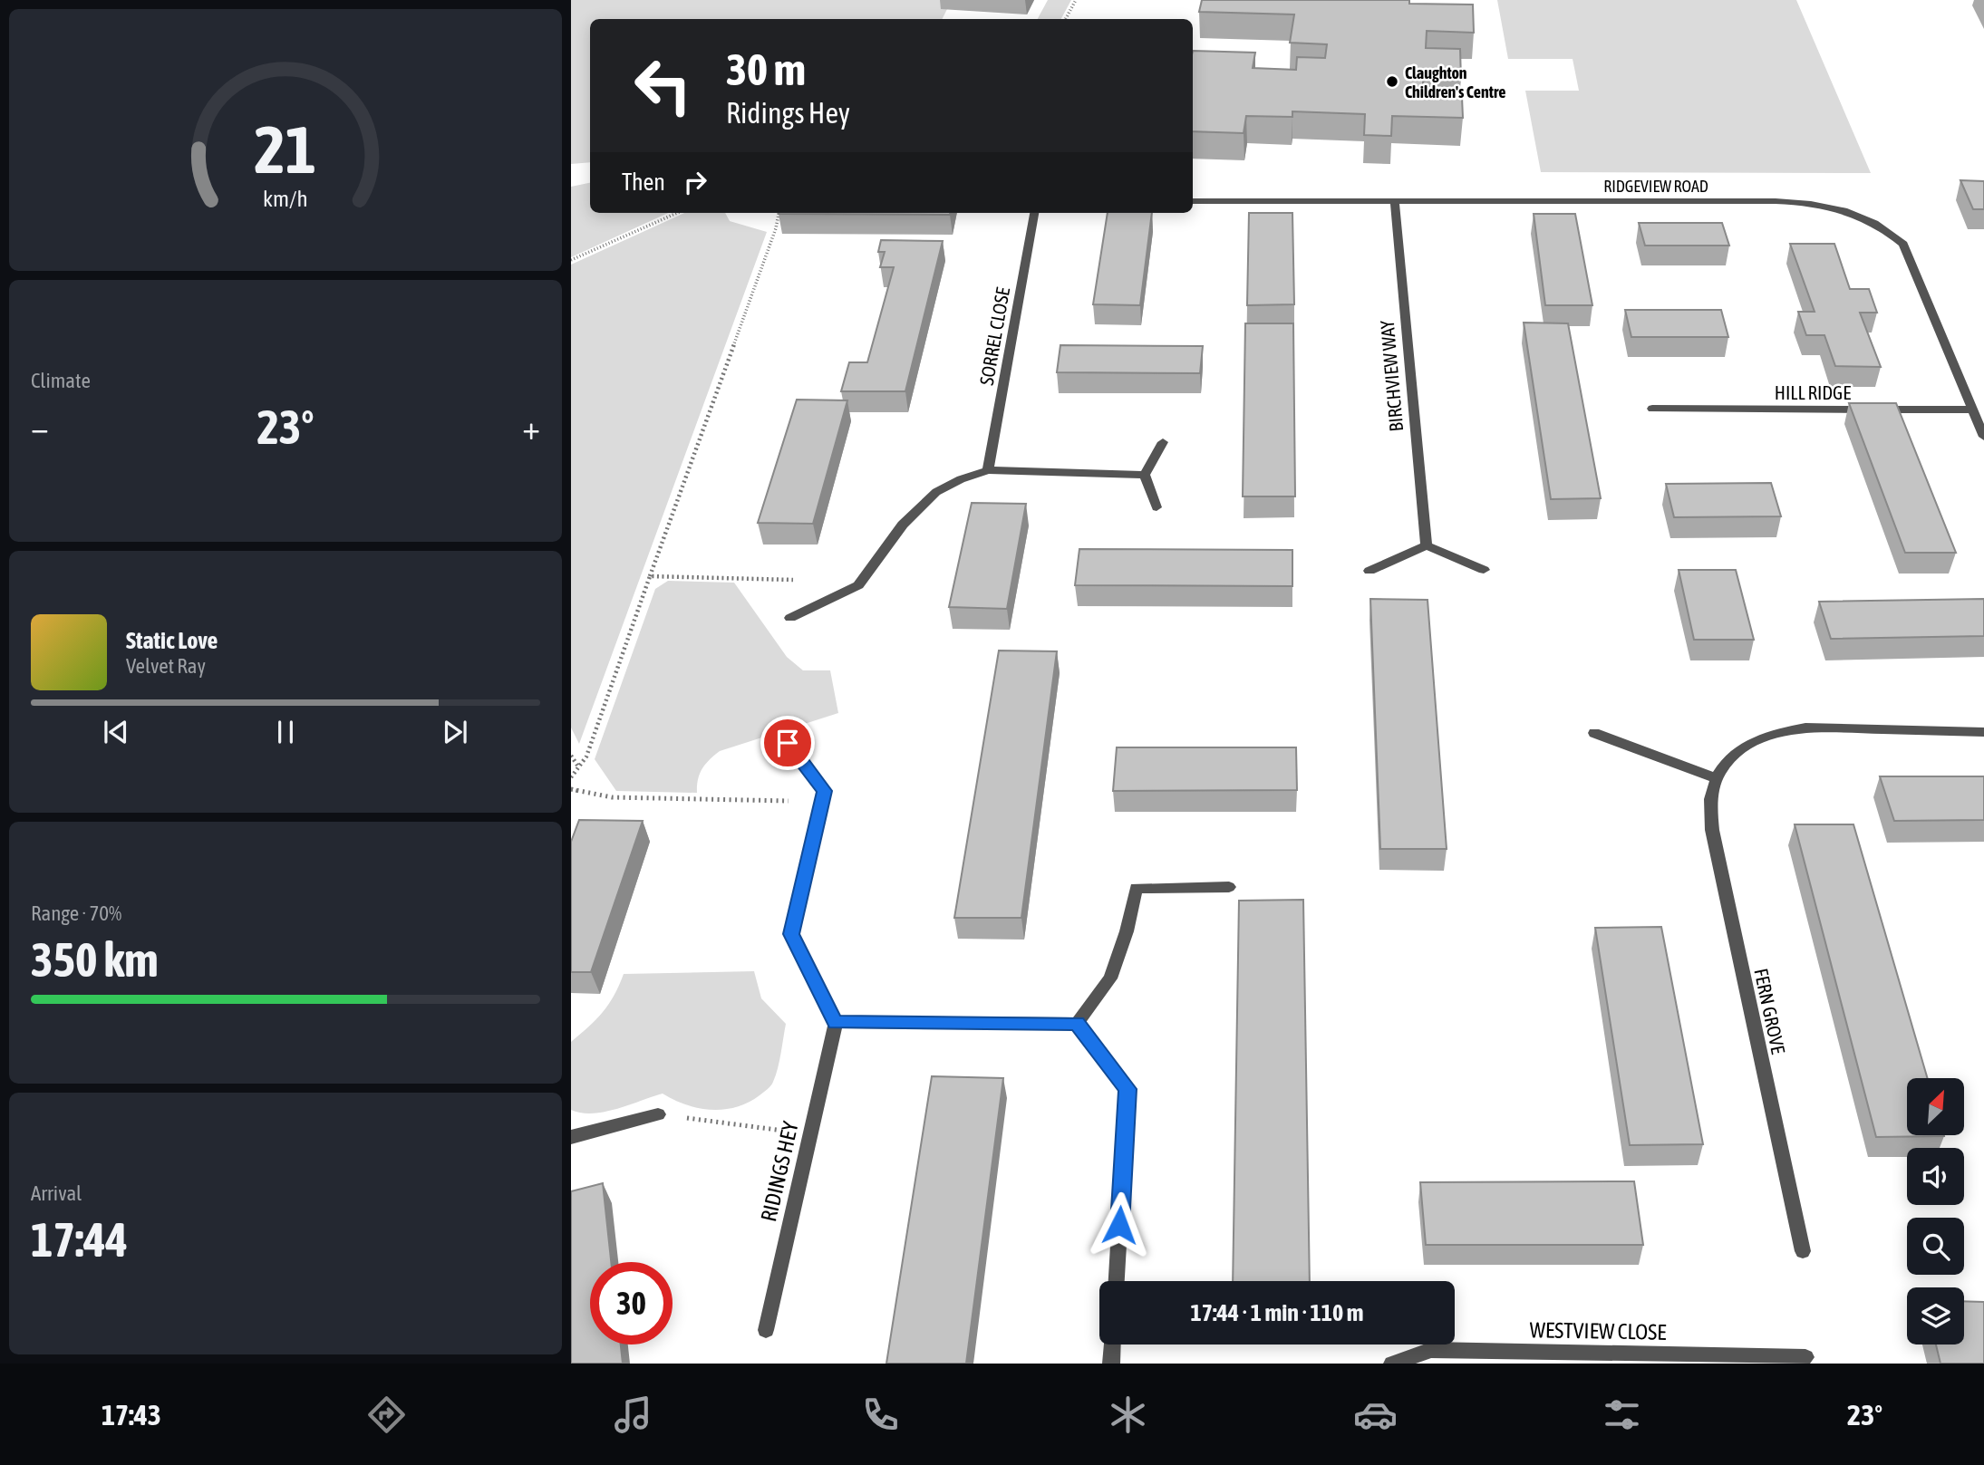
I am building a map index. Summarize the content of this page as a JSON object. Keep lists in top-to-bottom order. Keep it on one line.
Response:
{"streets":{"street":["RIDGEVIEW ROAD","SORREL CLOSE","BIRCHVIEW WAY","HILL RIDGE","FERN GROVE","RIDINGS HEY","WESTVIEW CLOSE"]},"crossings":[["RIDGEVIEW ROAD","BIRCHVIEW WAY"],["RIDGEVIEW ROAD","HILL RIDGE"]],"places":["Claughton Children's Centre"],"north":"top right","page":{"turn":["30 m","Ridings Hey"],"then":"Then","tile":["Climate",["Range · 70%","350 km"],["Arrival","17:44"]],"heat":["−","23°","+"],"song":["Static Love","Velvet Ray"],"limit":"30","trip":"17:44 · 1 min · 110 m","tabs":["17:43","23°"],"gauge":["21","km/h"]}}
